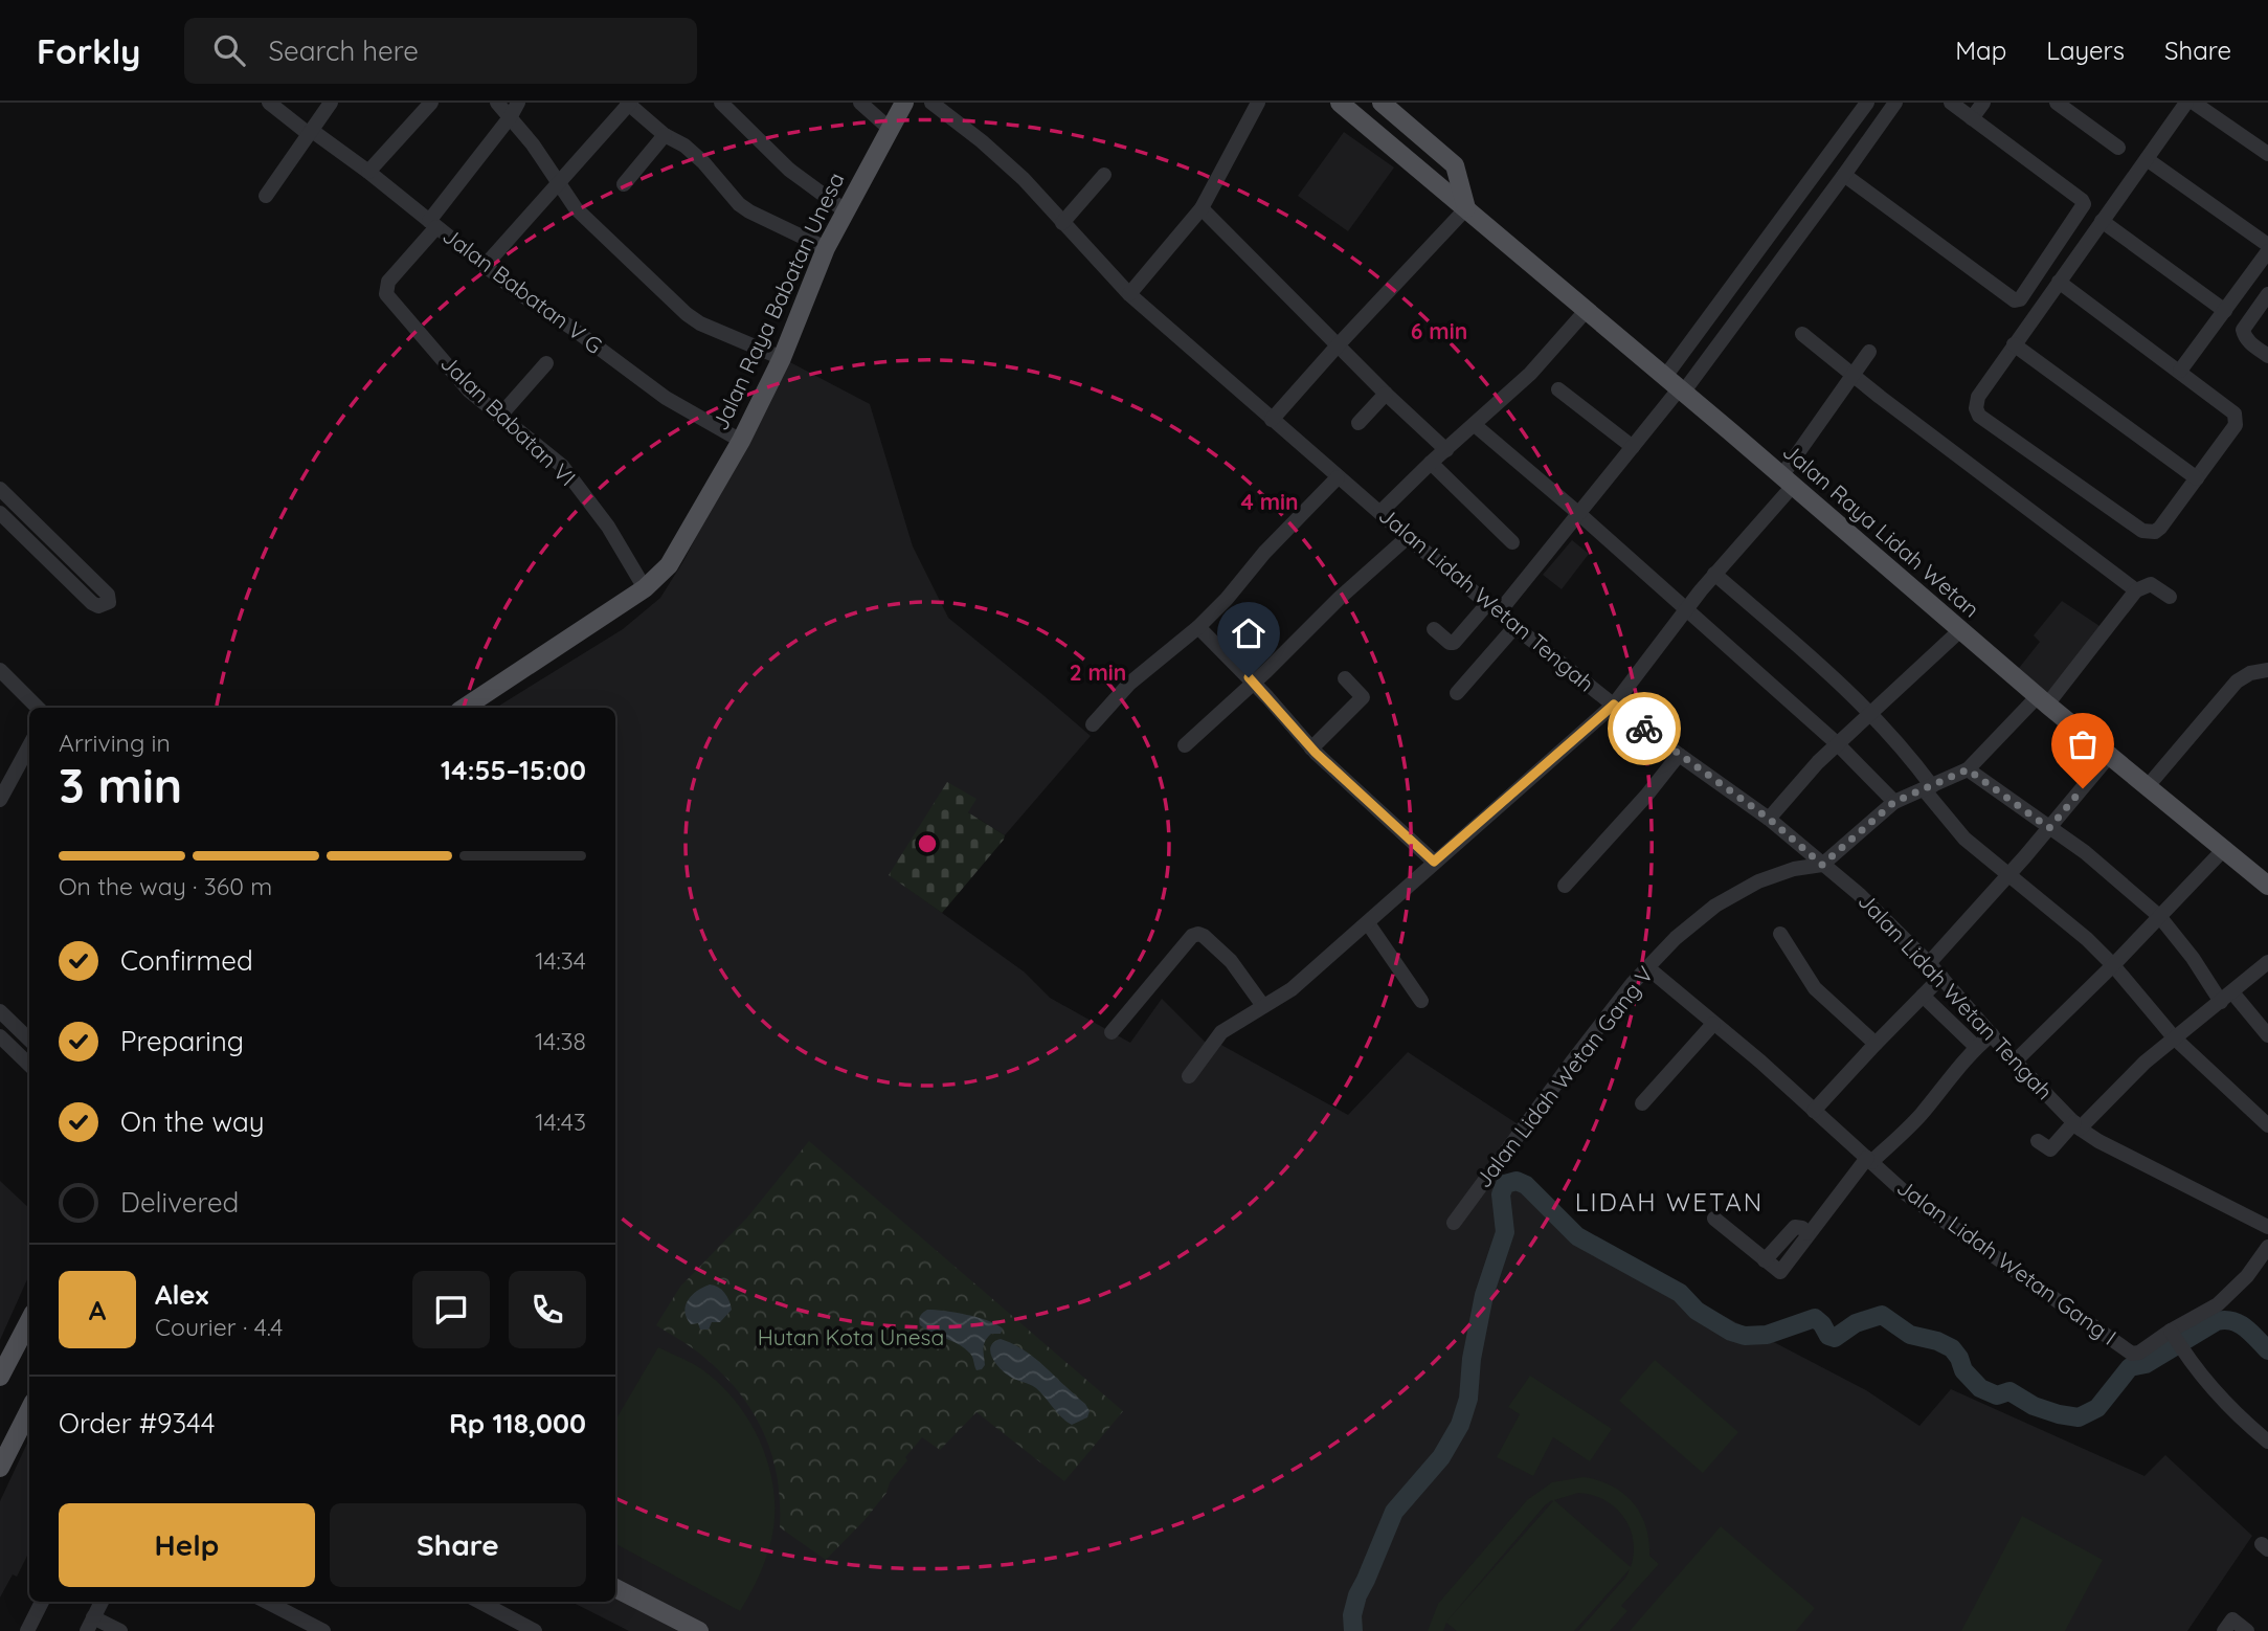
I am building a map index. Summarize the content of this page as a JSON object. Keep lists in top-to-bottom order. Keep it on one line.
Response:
{"streets":{"main road":["Jalan Raya Babatan Unesa","Jalan Raya Lidah Wetan"],"street":["Jalan Babatan V G","Jalan Babatan VI","Jalan Lidah Wetan Tengah","Jalan Lidah Wetan Gang V","Jalan Lidah Wetan Gang I"]},"crossings":[["Jalan Babatan V G","Jalan Raya Babatan Unesa"],["Jalan Babatan V G","Jalan Babatan VI"],["Jalan Raya Babatan Unesa","Jalan Babatan VI"],["Jalan Lidah Wetan Tengah","Jalan Lidah Wetan Gang V"],["Jalan Lidah Wetan Gang V","Jalan Lidah Wetan Gang I"]],"districts":["LIDAH WETAN"],"parks":["Hutan Kota Unesa"],"page":{"header":"Forkly","search":"Search here","nav":["Map","Layers","Share"],"heading":["3 min","Arriving in","14:55–15:00"],"panel":["Alex","Courier · 4.4","Order #9344","Rp 118,000"],"bar":"On the way · 360 m","list":[["Confirmed","14:34"],["Preparing","14:38"],["On the way","14:43"],"Delivered"],"round":"A","buttons":["Help","Share"]},"rings":["6 min","4 min","2 min"]}
